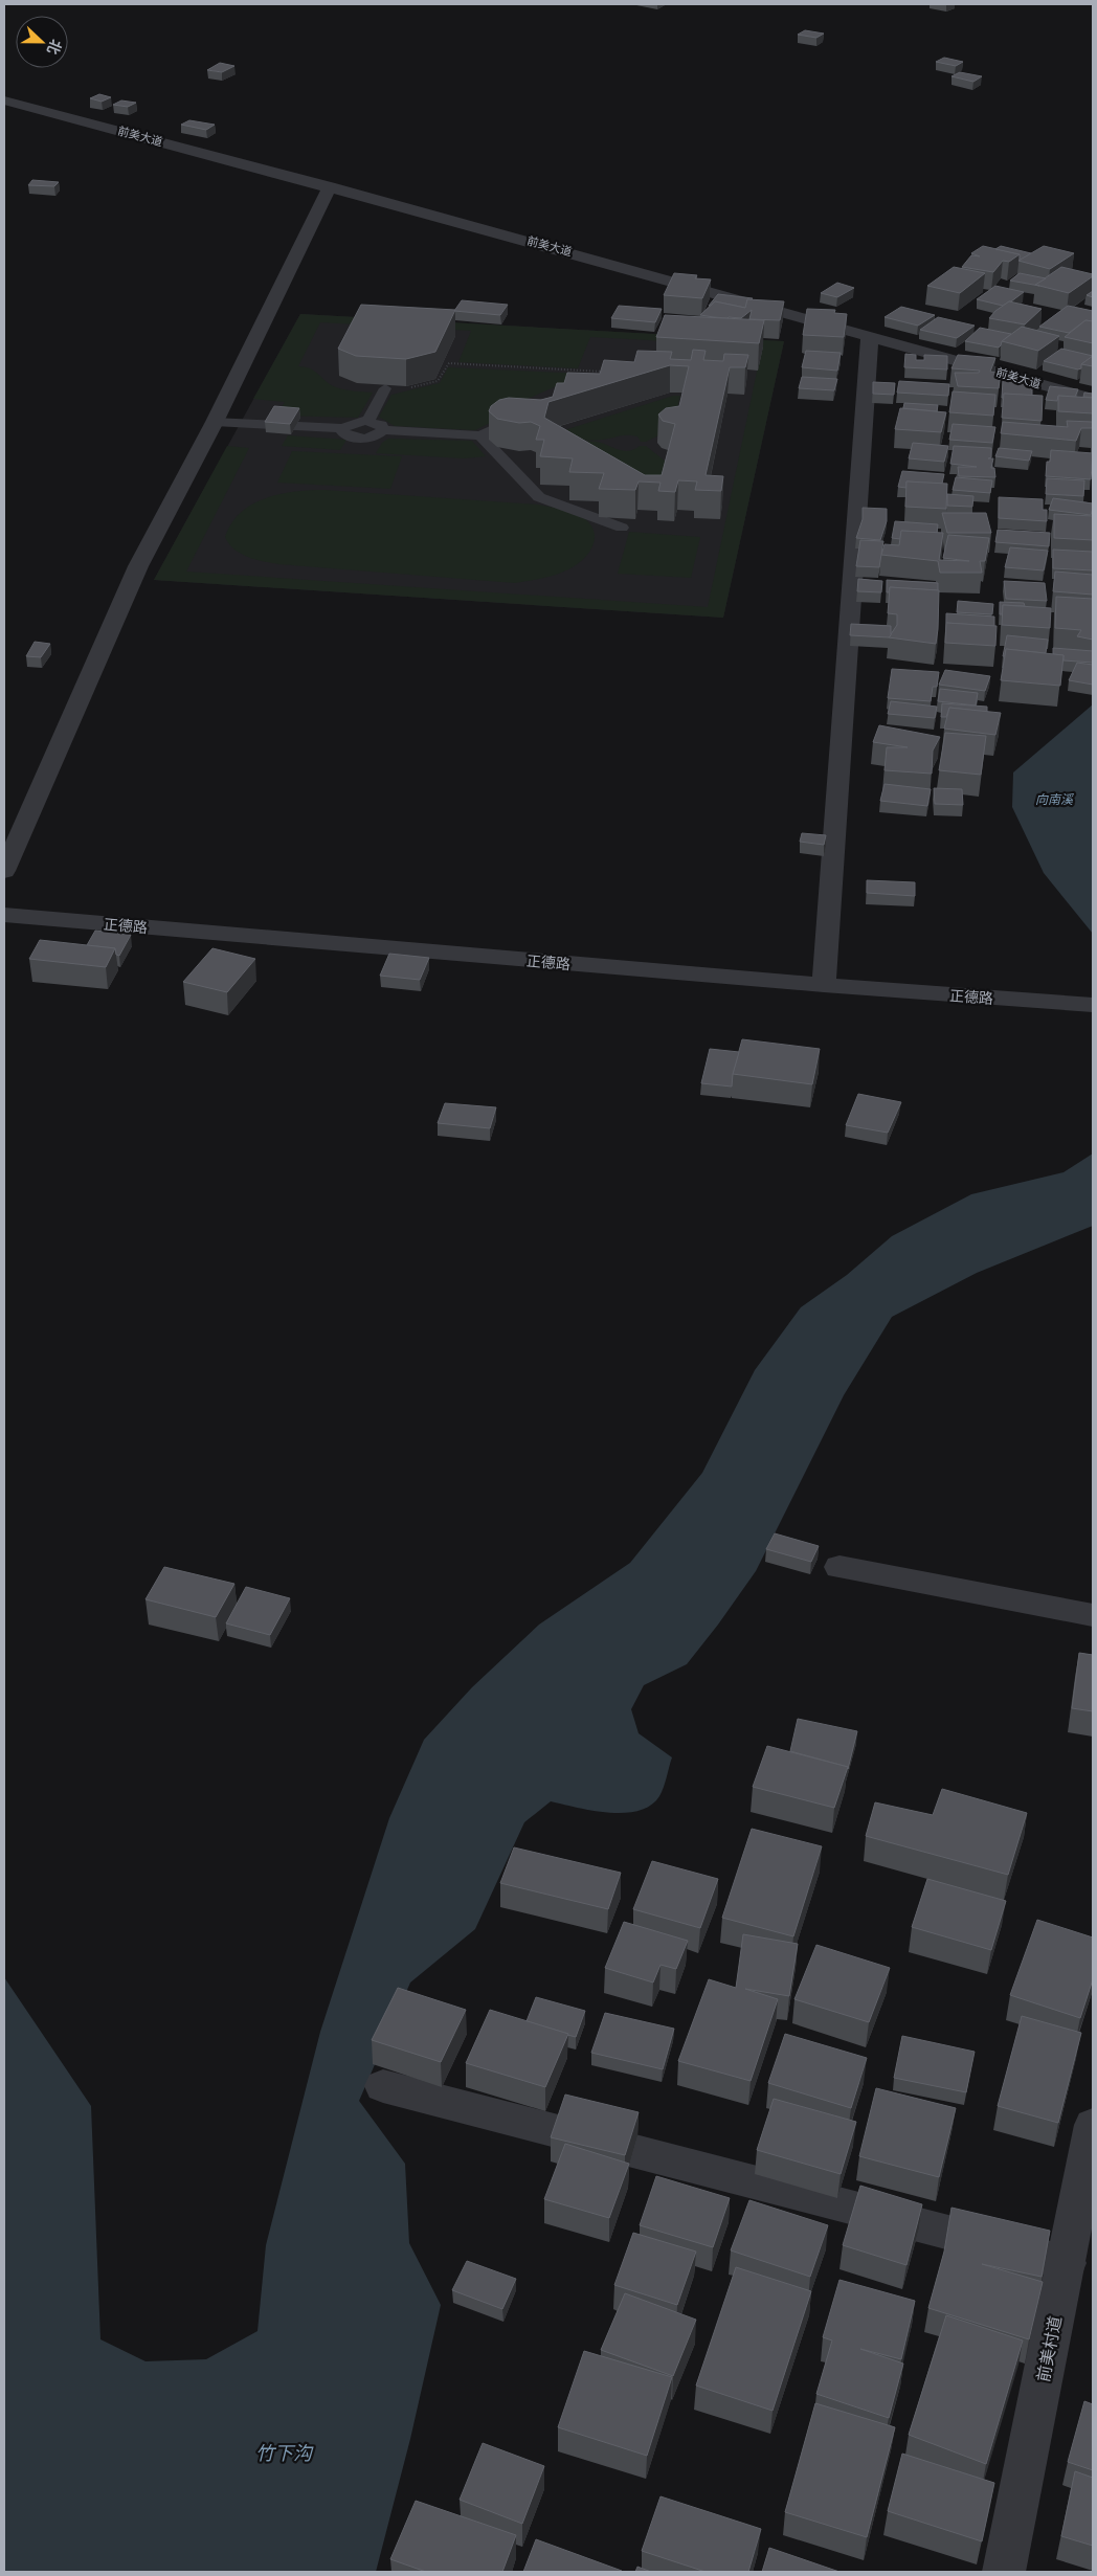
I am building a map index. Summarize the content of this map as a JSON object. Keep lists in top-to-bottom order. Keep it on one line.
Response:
{"streets":{"street":["前美大道","正德路","前美村道"]},"water":["向南溪","竹下沟"],"north":"right"}
